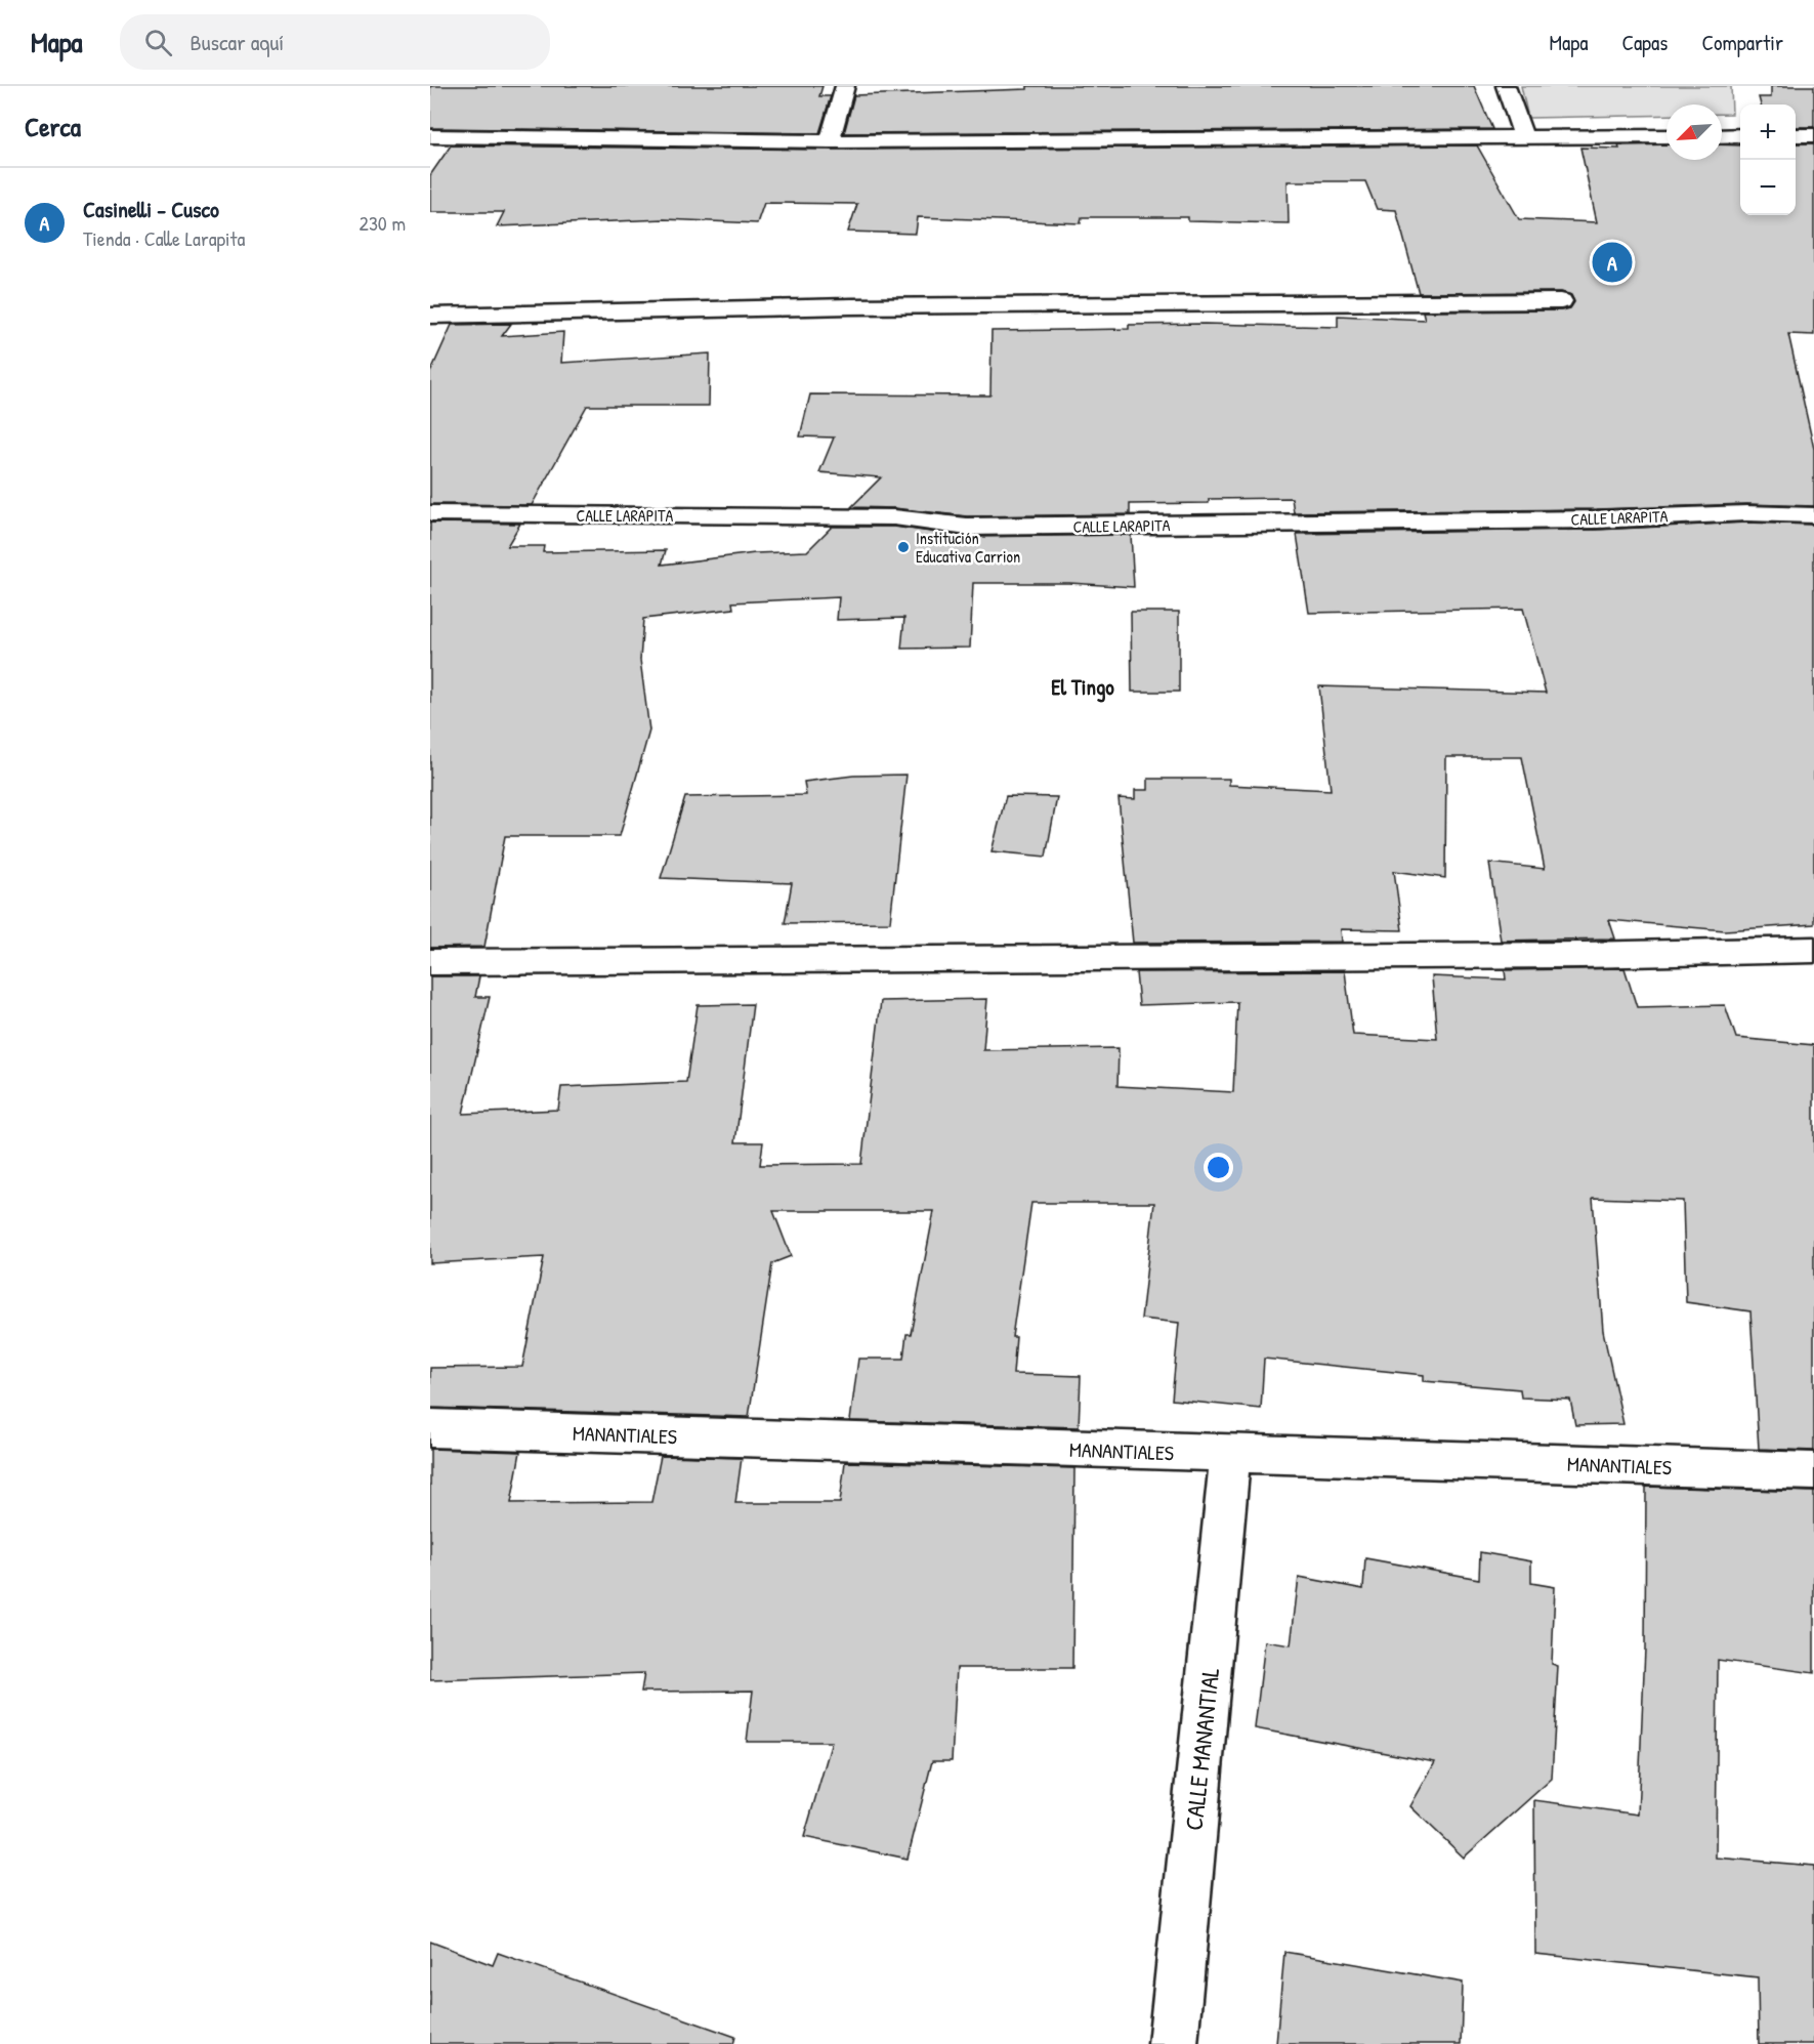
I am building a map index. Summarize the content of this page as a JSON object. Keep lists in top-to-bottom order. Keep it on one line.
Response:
{"streets":{"street":["CALLE LARAPITA","MANANTIALES","CALLE MANANTIAL"]},"crossings":[["MANANTIALES","CALLE MANANTIAL"]],"districts":["El Tingo"],"places":["Institución Educativa Carrion"],"north":"bottom left","page":{"header":"Mapa","search":"Buscar aquí","nav":["Mapa","Capas","Compartir"],"heading":"Cerca","map_buttons":["+","−"],"list":[{"mark":"A","name":"Casinelli - Cusco","note":"Tienda · Calle Larapita","value":"230 m"}],"pins":"A"}}
